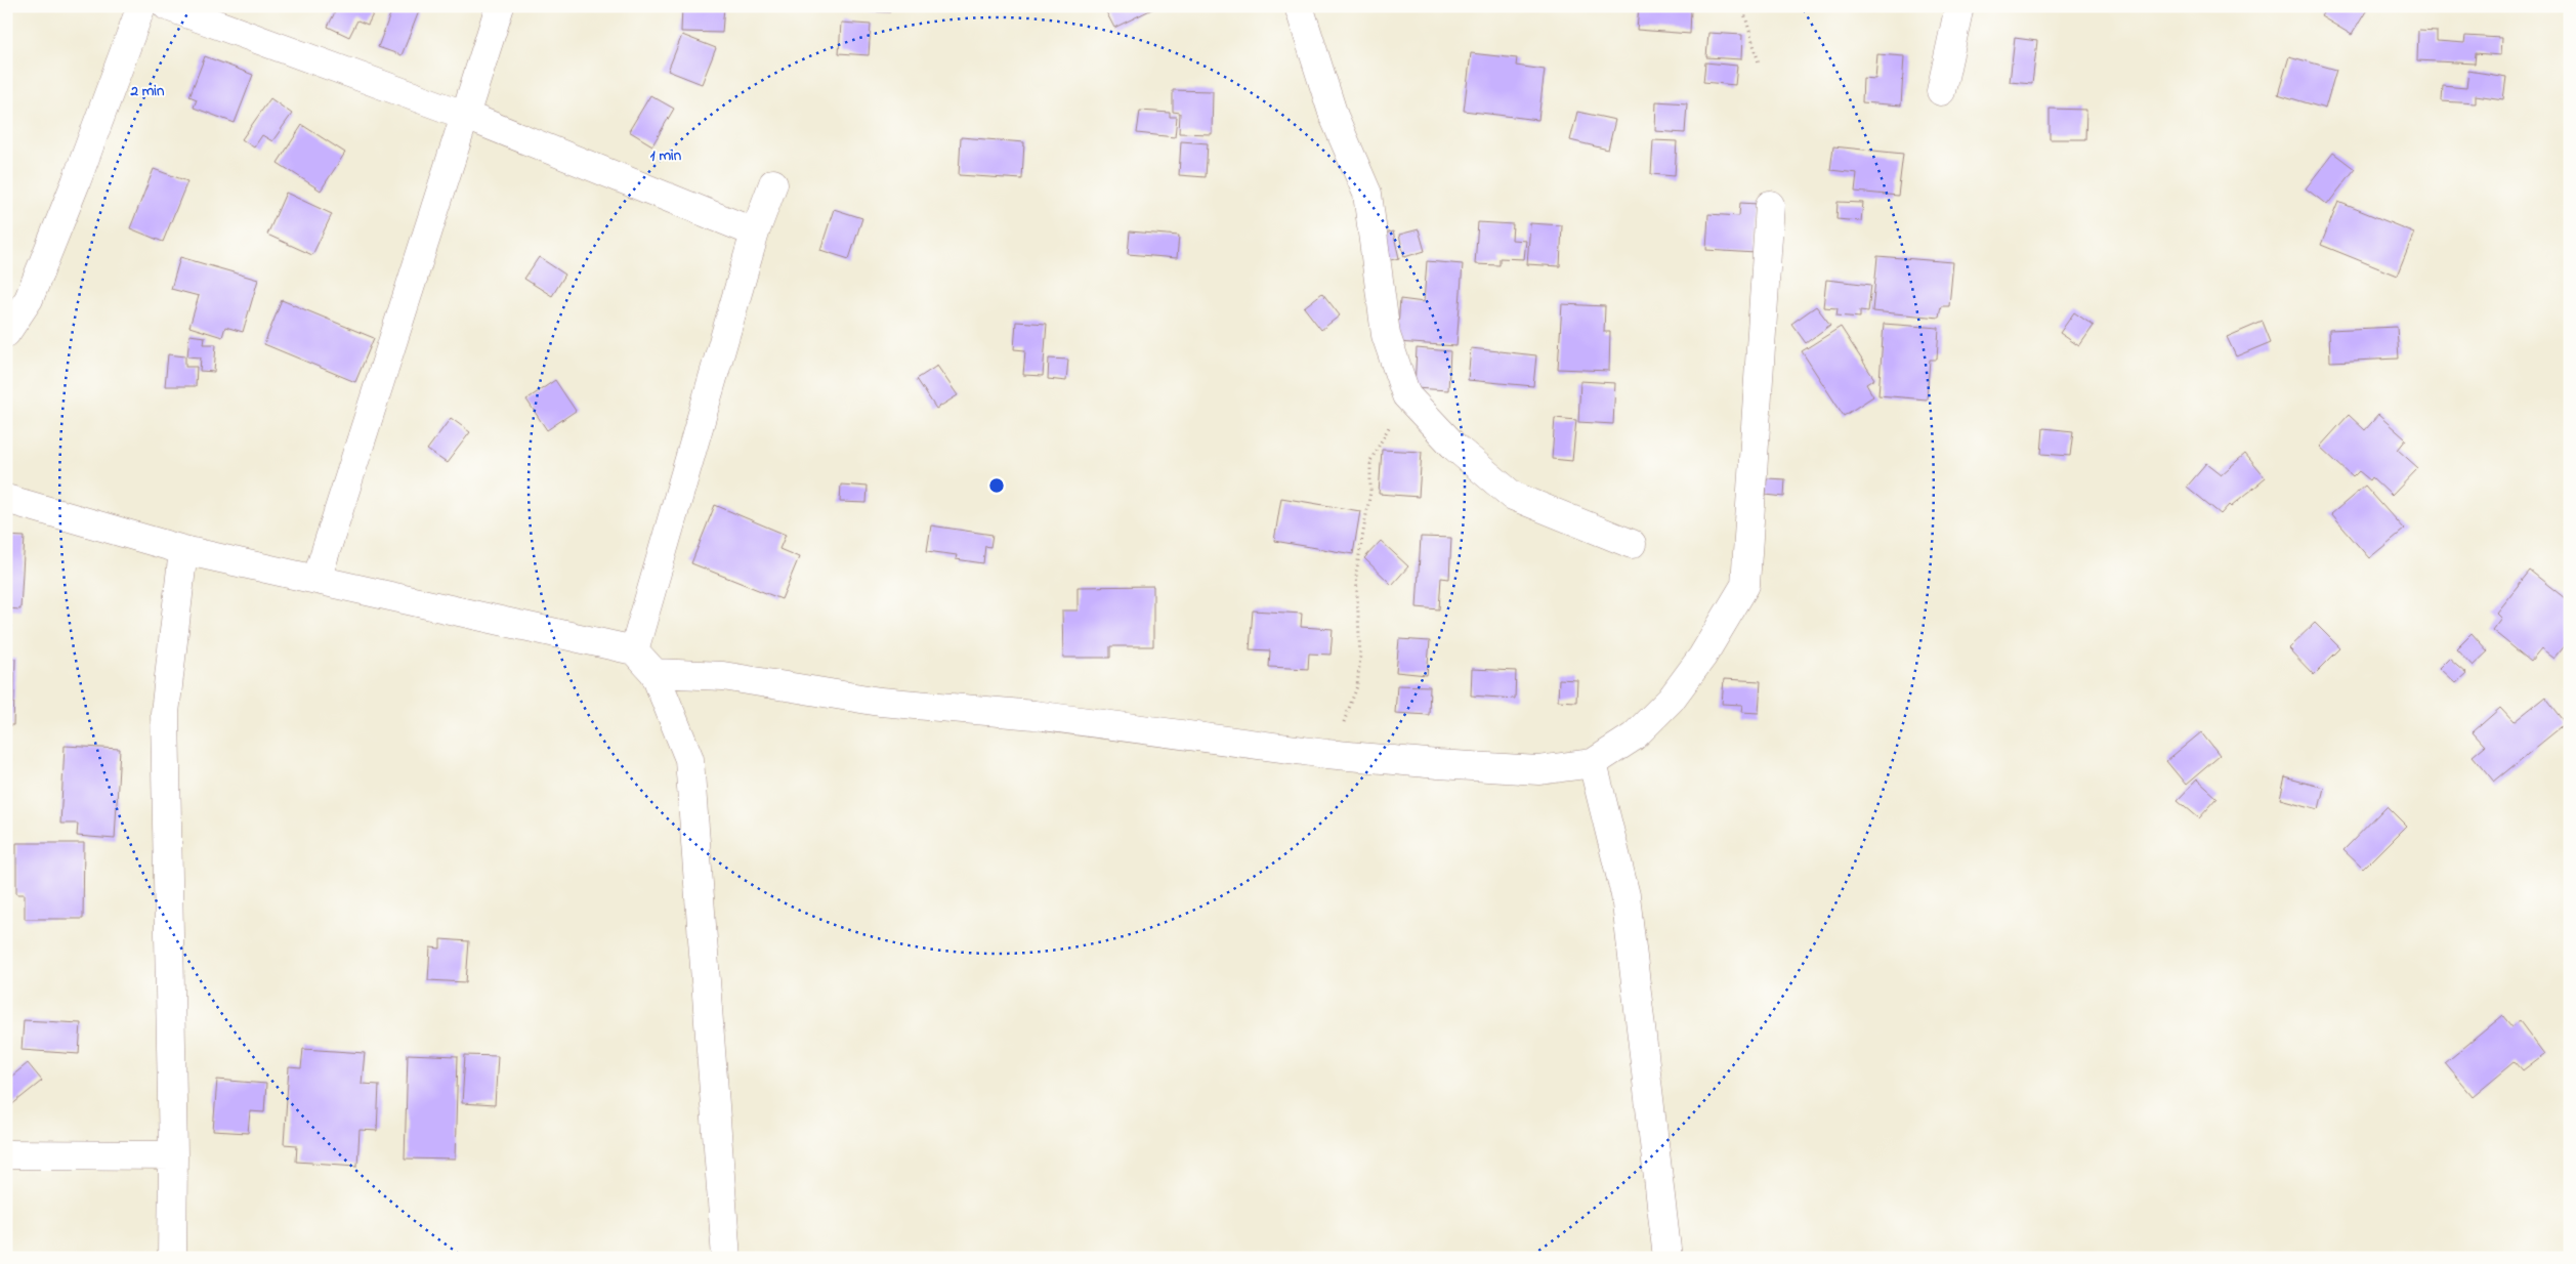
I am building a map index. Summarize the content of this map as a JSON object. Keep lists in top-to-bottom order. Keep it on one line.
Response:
{"rings":["2 min","1 min"]}
